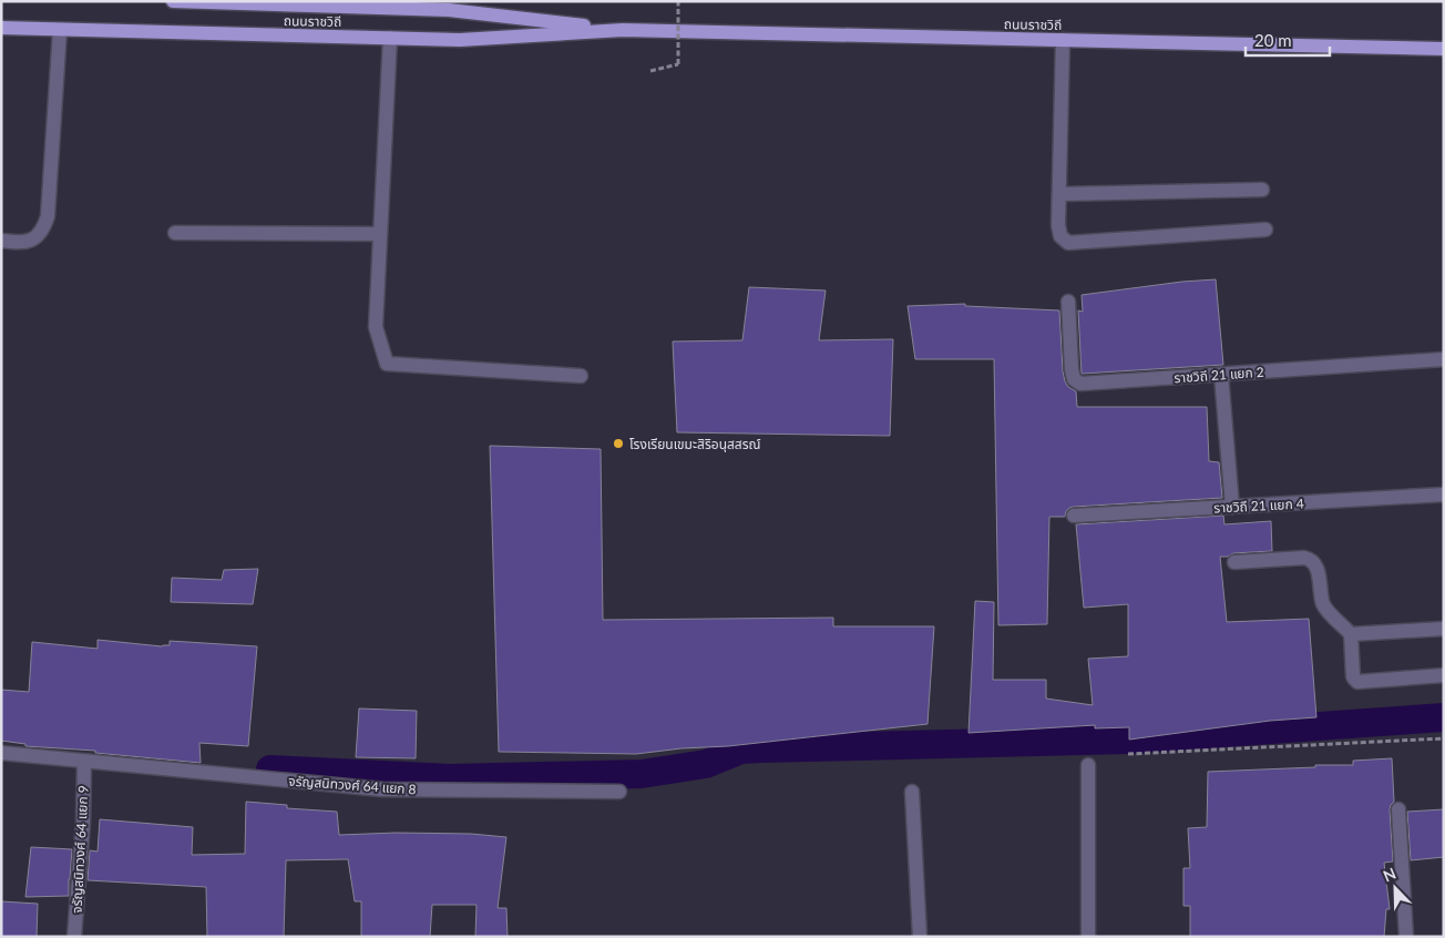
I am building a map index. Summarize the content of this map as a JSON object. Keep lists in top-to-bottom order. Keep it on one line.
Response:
{"streets":{"main road":["ถนนราชวิถี"],"street":["ราชวิถี 21 แยก 2","ราชวิถี 21 แยก 4","จรัญสนิทวงศ์ 64 แยก 8","จรัญสนิทวงศ์ 64 แยก 9"]},"crossings":[["จรัญสนิทวงศ์ 64 แยก 8","จรัญสนิทวงศ์ 64 แยก 9"]],"places":["โรงเรียนเขมะสิริอนุสสรณ์"],"scale_bar":"20 m","north":"top left"}
